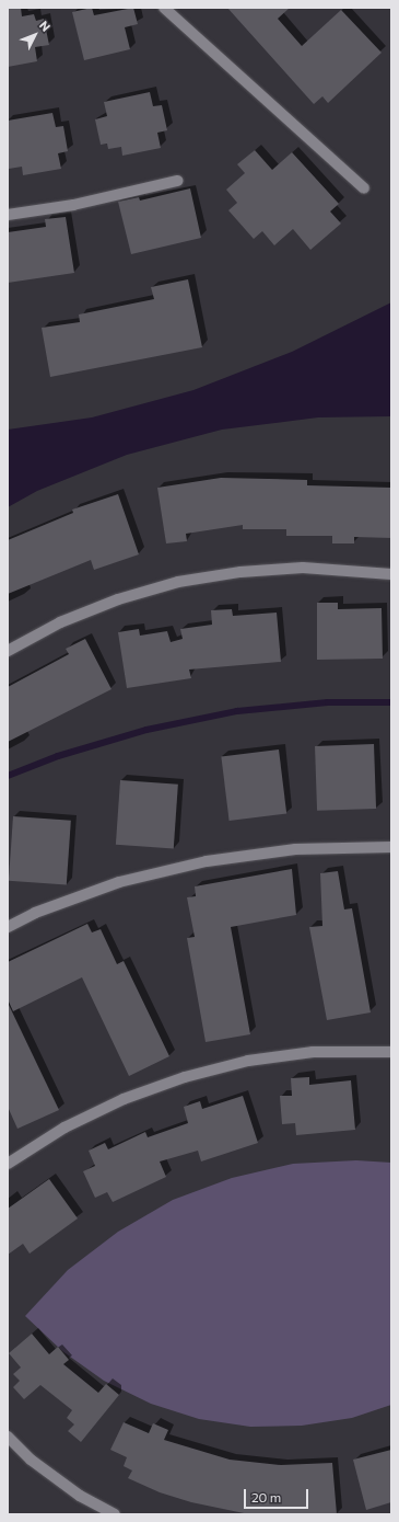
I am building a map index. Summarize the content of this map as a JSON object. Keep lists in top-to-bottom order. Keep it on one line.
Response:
{"scale_bar":"20 m","north":"top right"}
